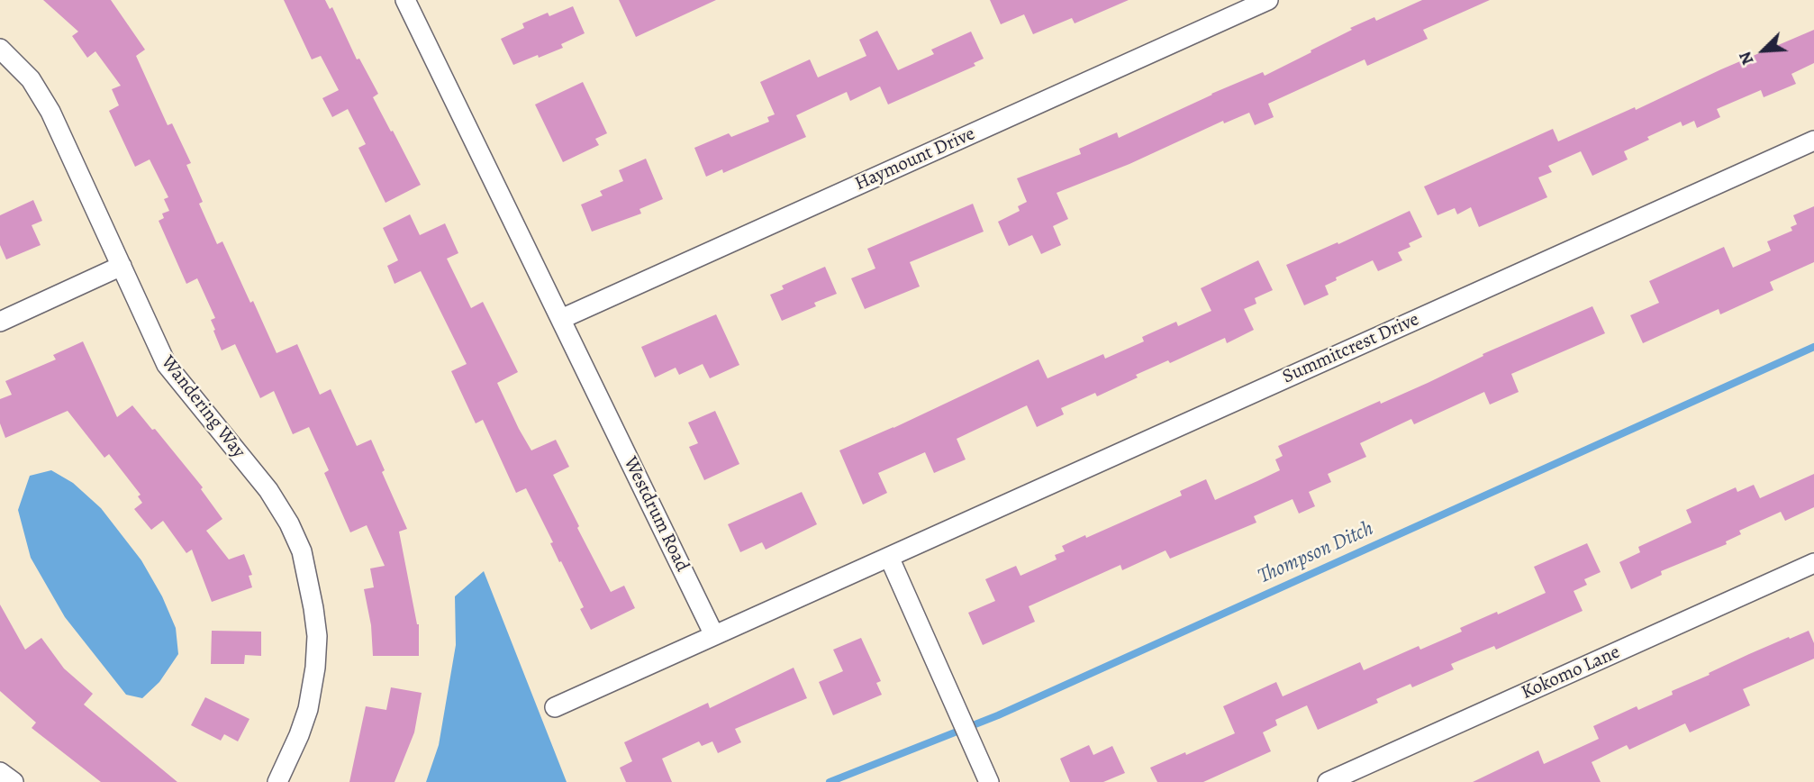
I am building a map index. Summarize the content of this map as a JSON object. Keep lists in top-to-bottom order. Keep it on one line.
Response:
{"streets":{"street":["Haymount Drive","Summitcrest Drive","Wandering Way","Westdrum Road","Kokomo Lane"]},"crossings":[["Haymount Drive","Westdrum Road"]],"water":["Thompson Ditch"],"north":"bottom left"}
